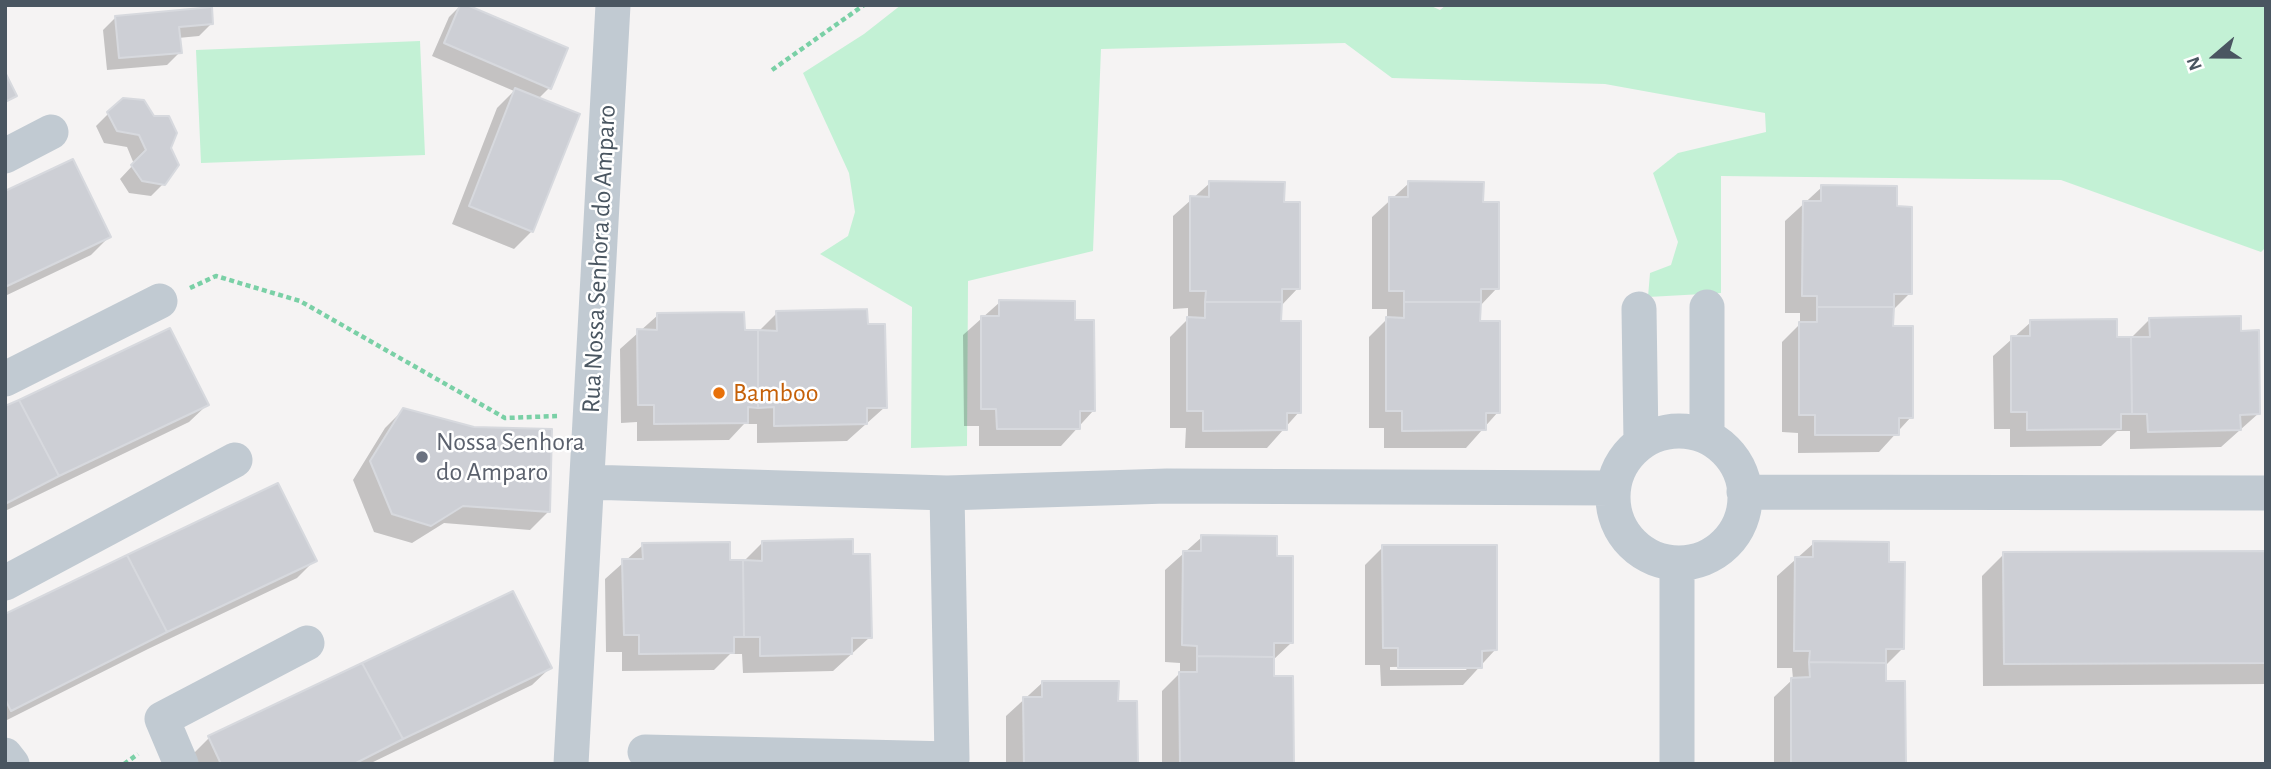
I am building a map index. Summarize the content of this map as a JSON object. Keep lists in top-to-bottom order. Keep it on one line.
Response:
{"streets":{"street":["Rua Nossa Senhora do Amparo"]},"places":["Bamboo","Nossa Senhora do Amparo"],"north":"left"}
